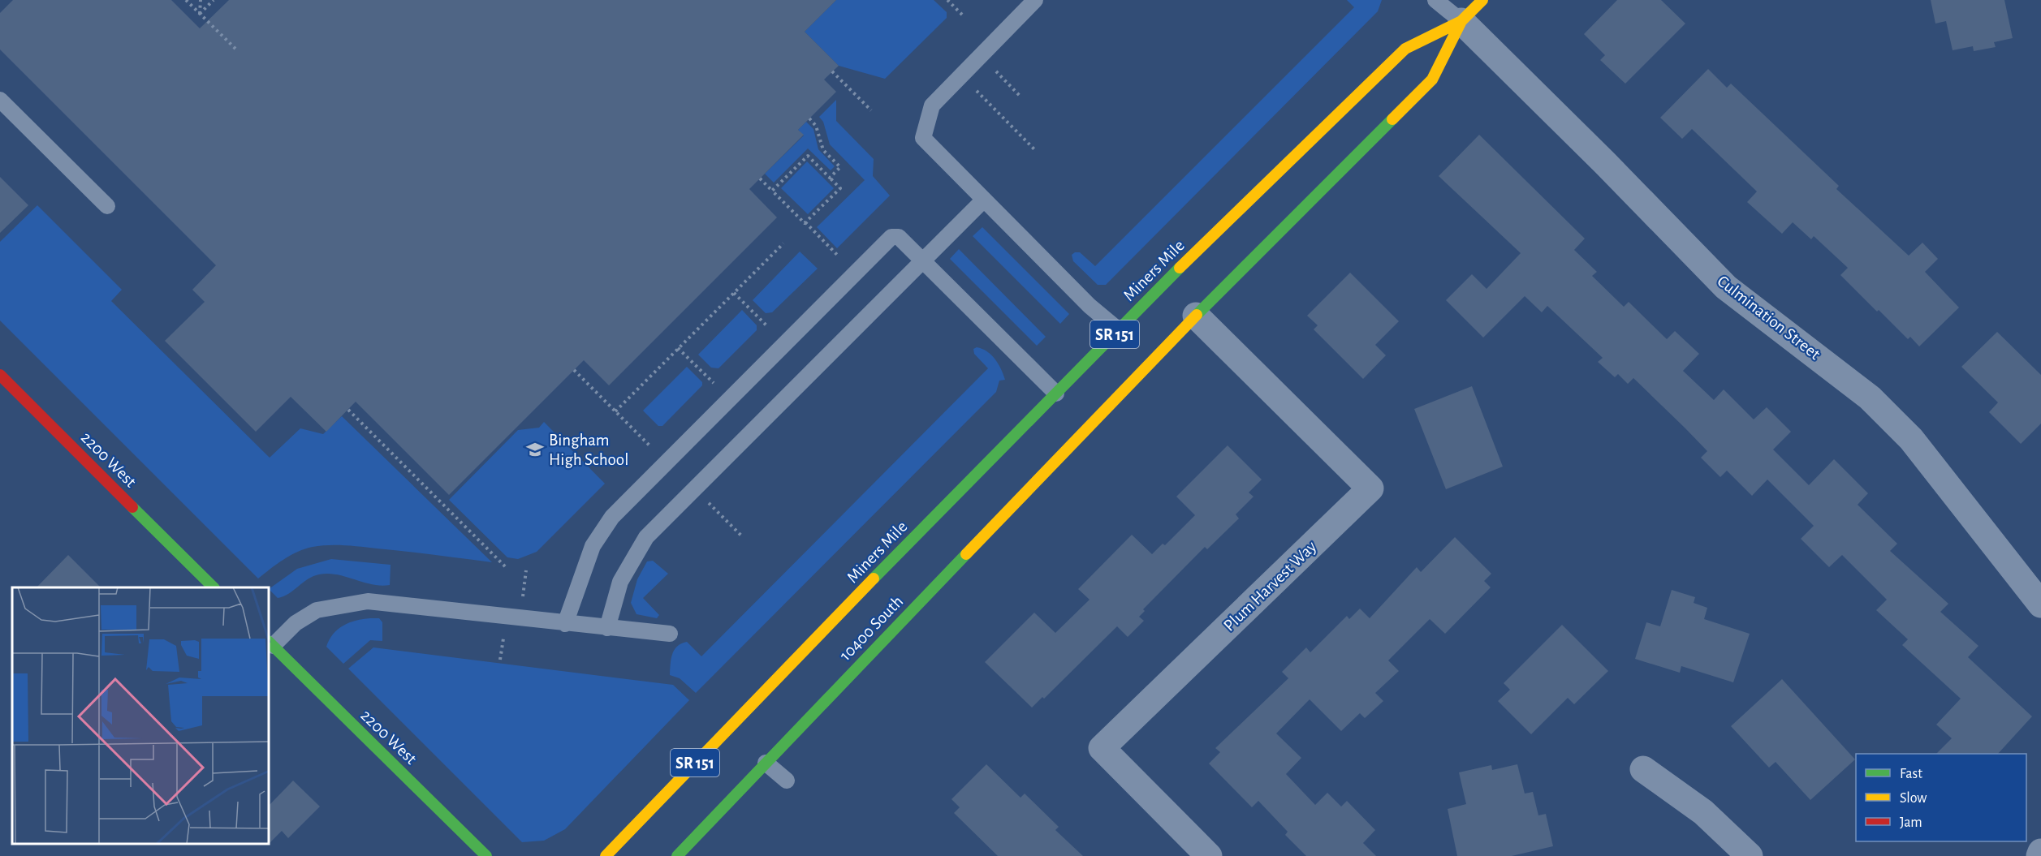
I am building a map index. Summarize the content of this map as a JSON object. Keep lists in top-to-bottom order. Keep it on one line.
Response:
{"streets":{"main road":["Miners Mile","SR 151","2200 West","10400 South"],"street":["Culmination Street","Plum Harvest Way"]},"crossings":[["Miners Mile","Culmination Street"],["Miners Mile","Plum Harvest Way"],["Miners Mile","10400 South"]],"places":{"school or university":["Bingham High School"]},"legend":["Fast","Slow","Jam"]}
